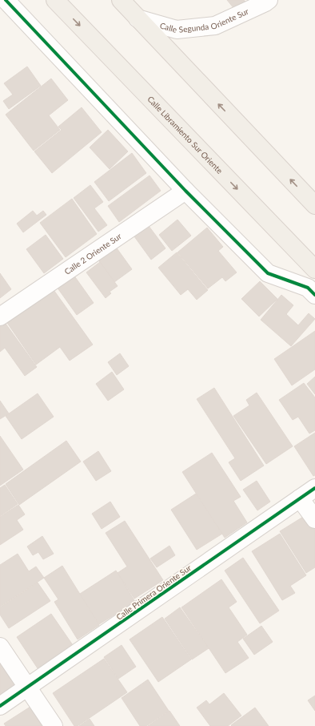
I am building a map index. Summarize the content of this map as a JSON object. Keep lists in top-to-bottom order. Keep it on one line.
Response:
{"streets":{"main road":["Calle Libramiento Sur Oriente"],"street":["Calle Segunda Oriente Sur","Calle 2 Oriente Sur","Calle Primera Oriente Sur"]}}
